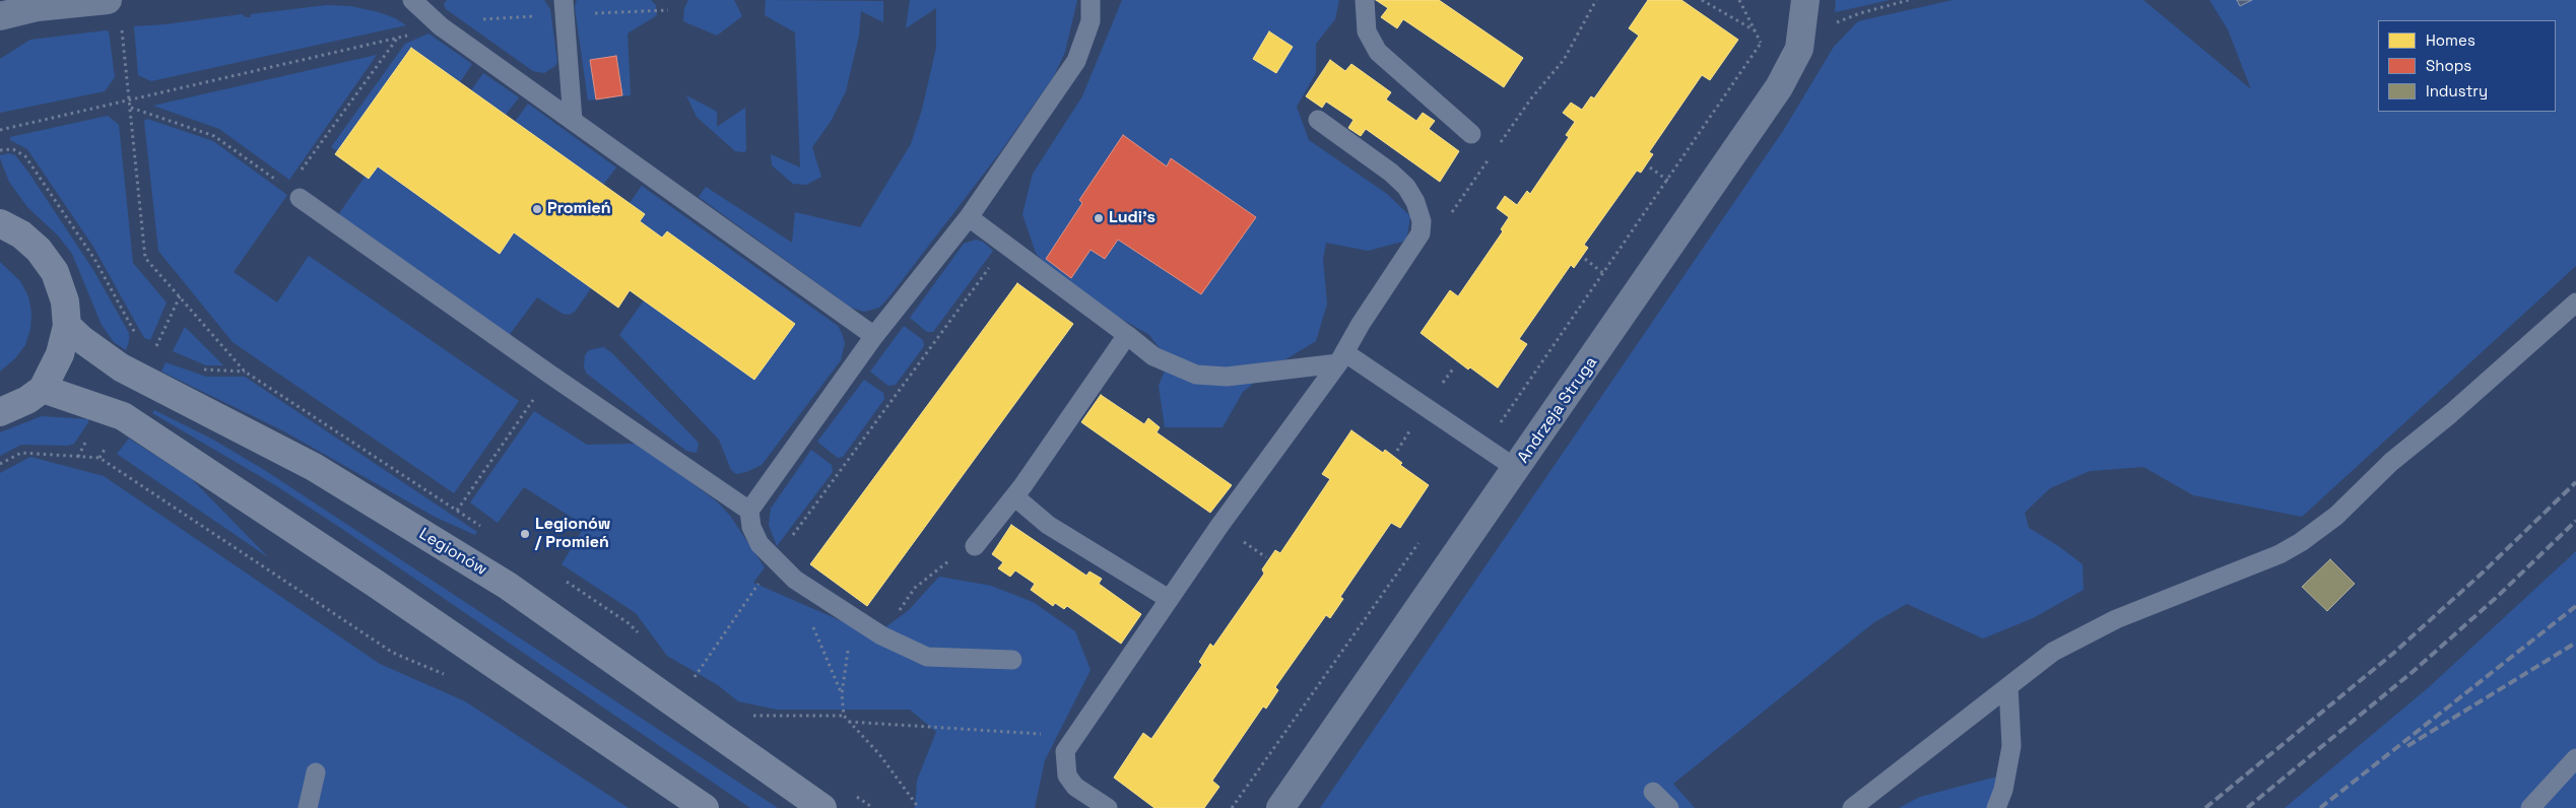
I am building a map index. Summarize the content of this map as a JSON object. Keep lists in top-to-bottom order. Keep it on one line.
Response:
{"streets":{"main road":["Legionów"],"street":["Andrzeja Struga"]},"places":["Promień","Ludi's","Legionów / Promień"],"legend":["Homes","Shops","Industry"]}
